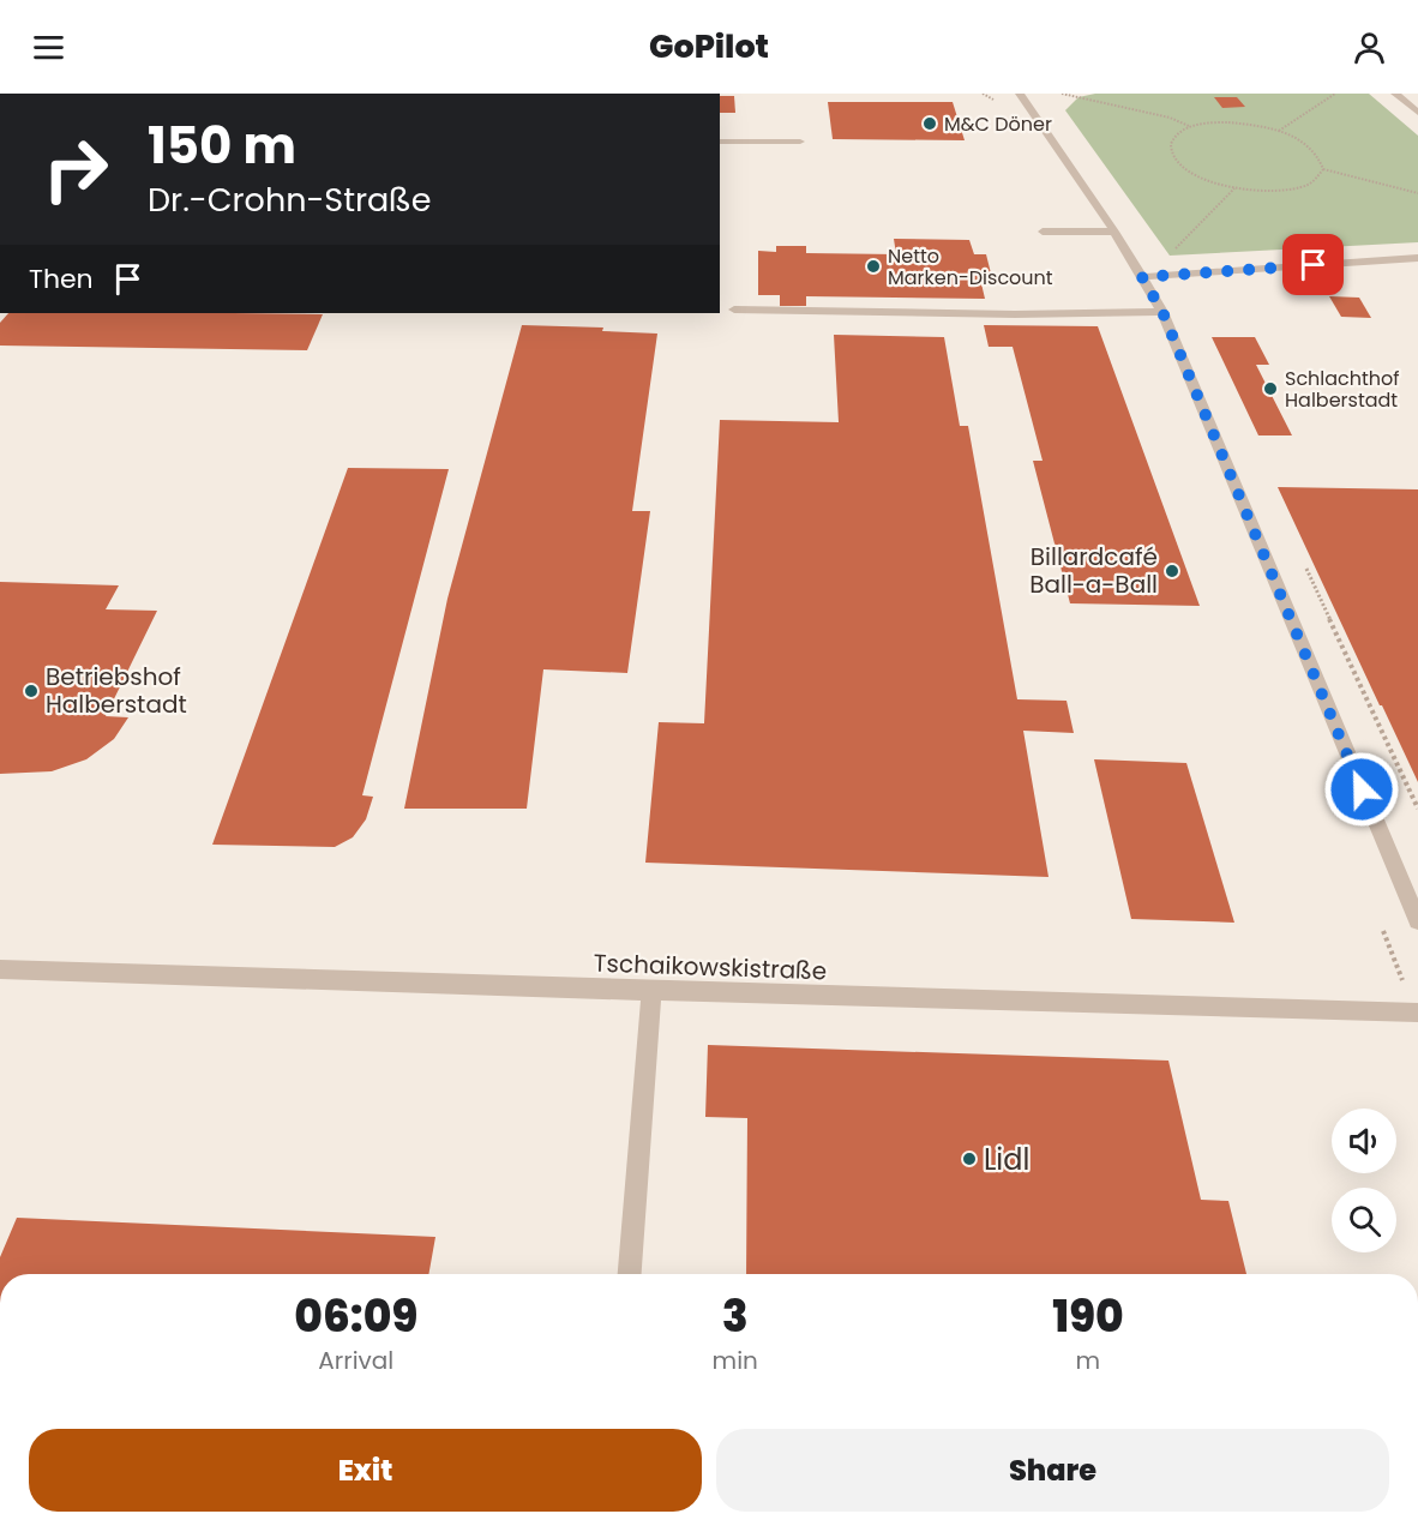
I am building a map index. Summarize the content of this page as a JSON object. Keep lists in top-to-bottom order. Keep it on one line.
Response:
{"streets":{"street":["Tschaikowskistraße"]},"places":["M&C Döner","Netto Marken-Discount","Schlachthof Halberstadt","Billardcafé Ball-a-Ball","Betriebshof Halberstadt","Lidl"],"page":{"header":"GoPilot","turn":["150 m","Dr.-Crohn-Straße"],"then":"Then","eta":["06:09","Arrival","3","min","190","m"],"buttons":["Exit","Share"]}}
